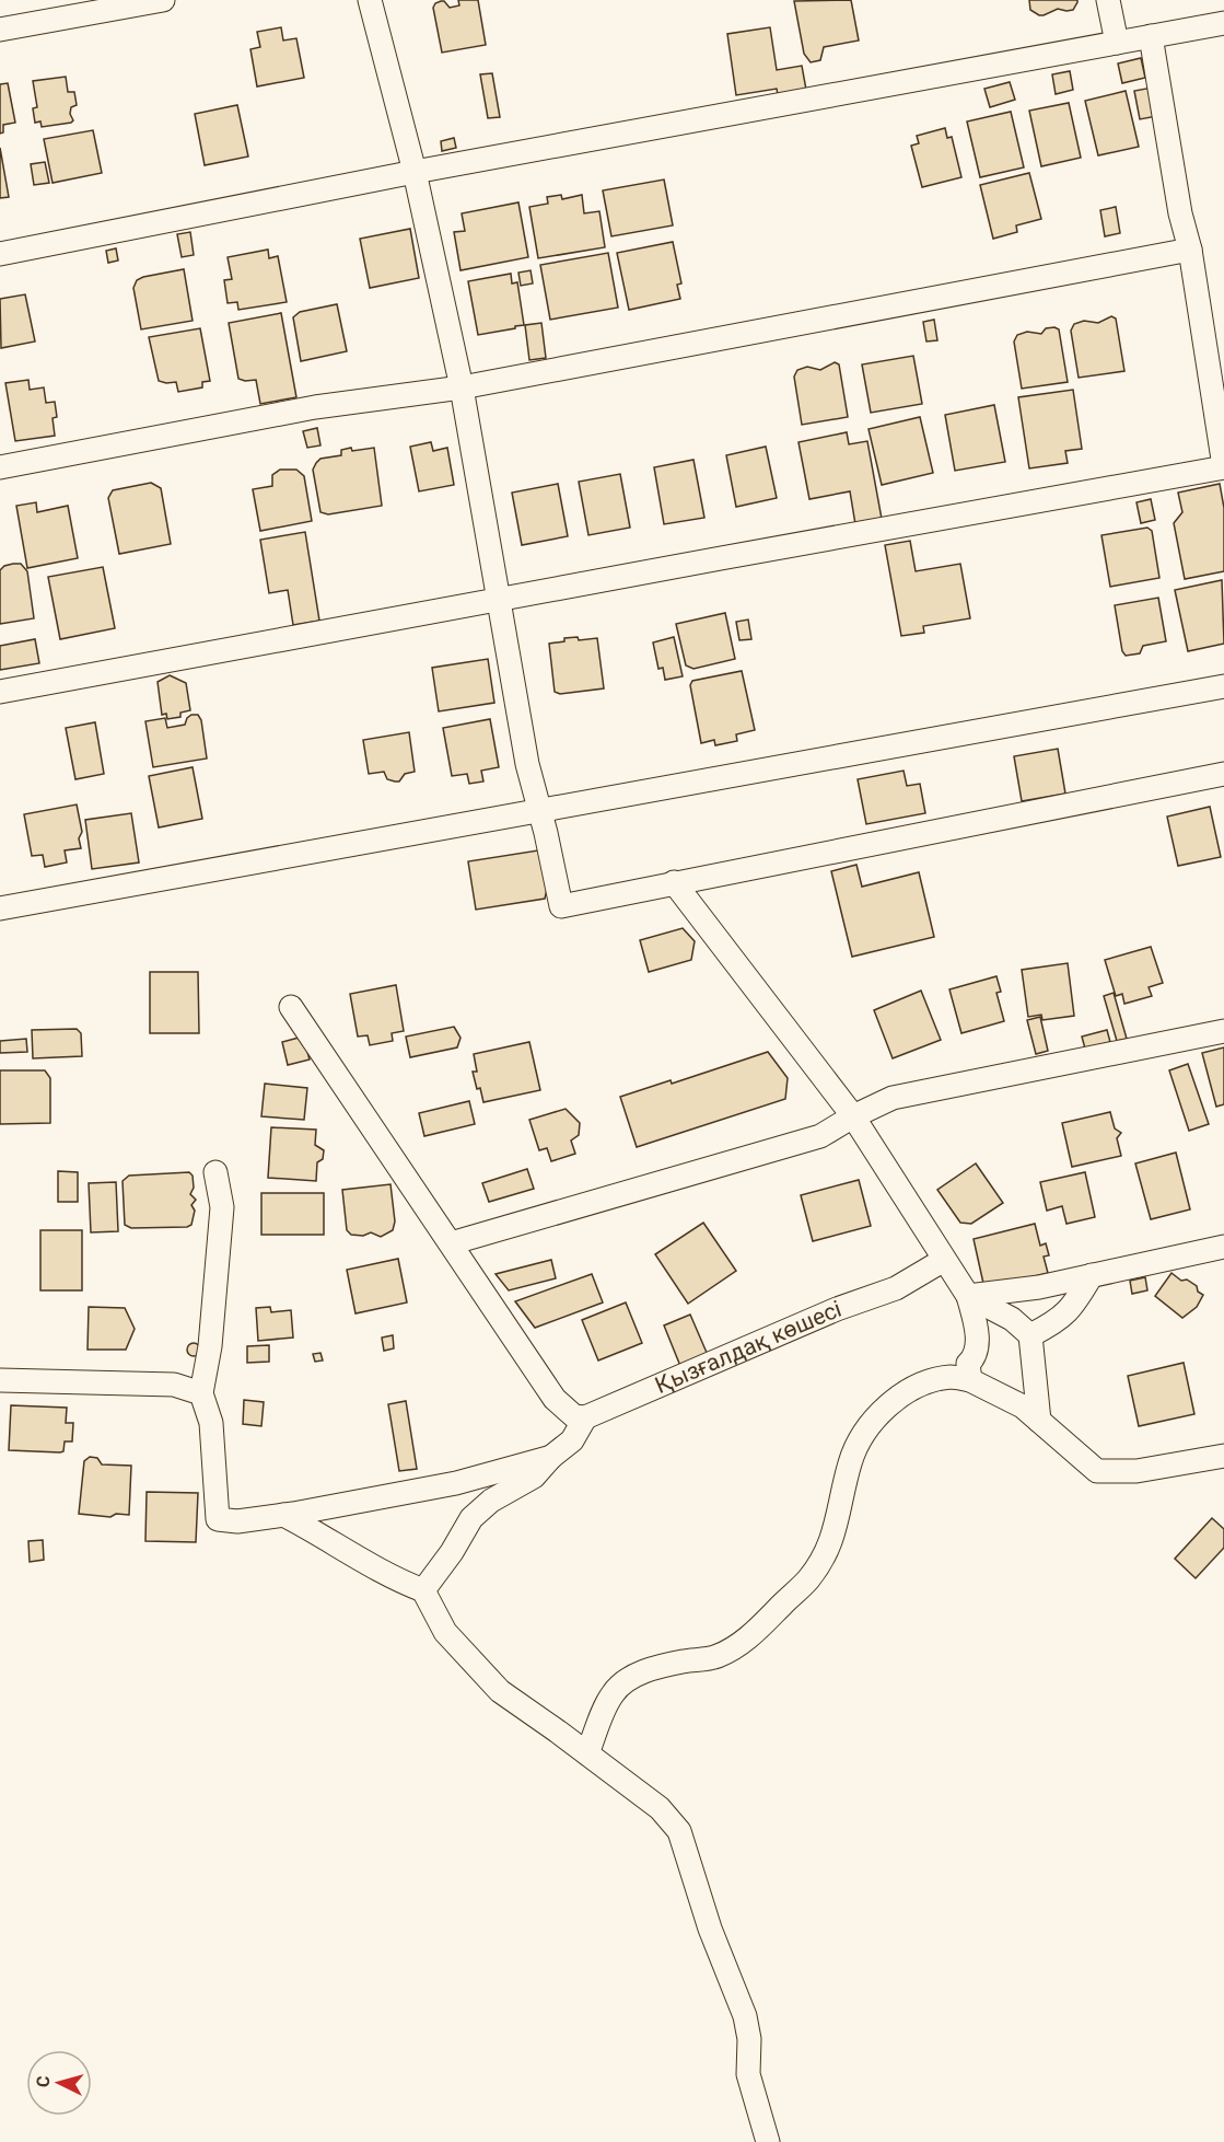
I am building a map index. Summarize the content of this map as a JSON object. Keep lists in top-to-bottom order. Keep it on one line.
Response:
{"streets":{"street":["Қызғалдақ көшесі"]},"north":"left"}
